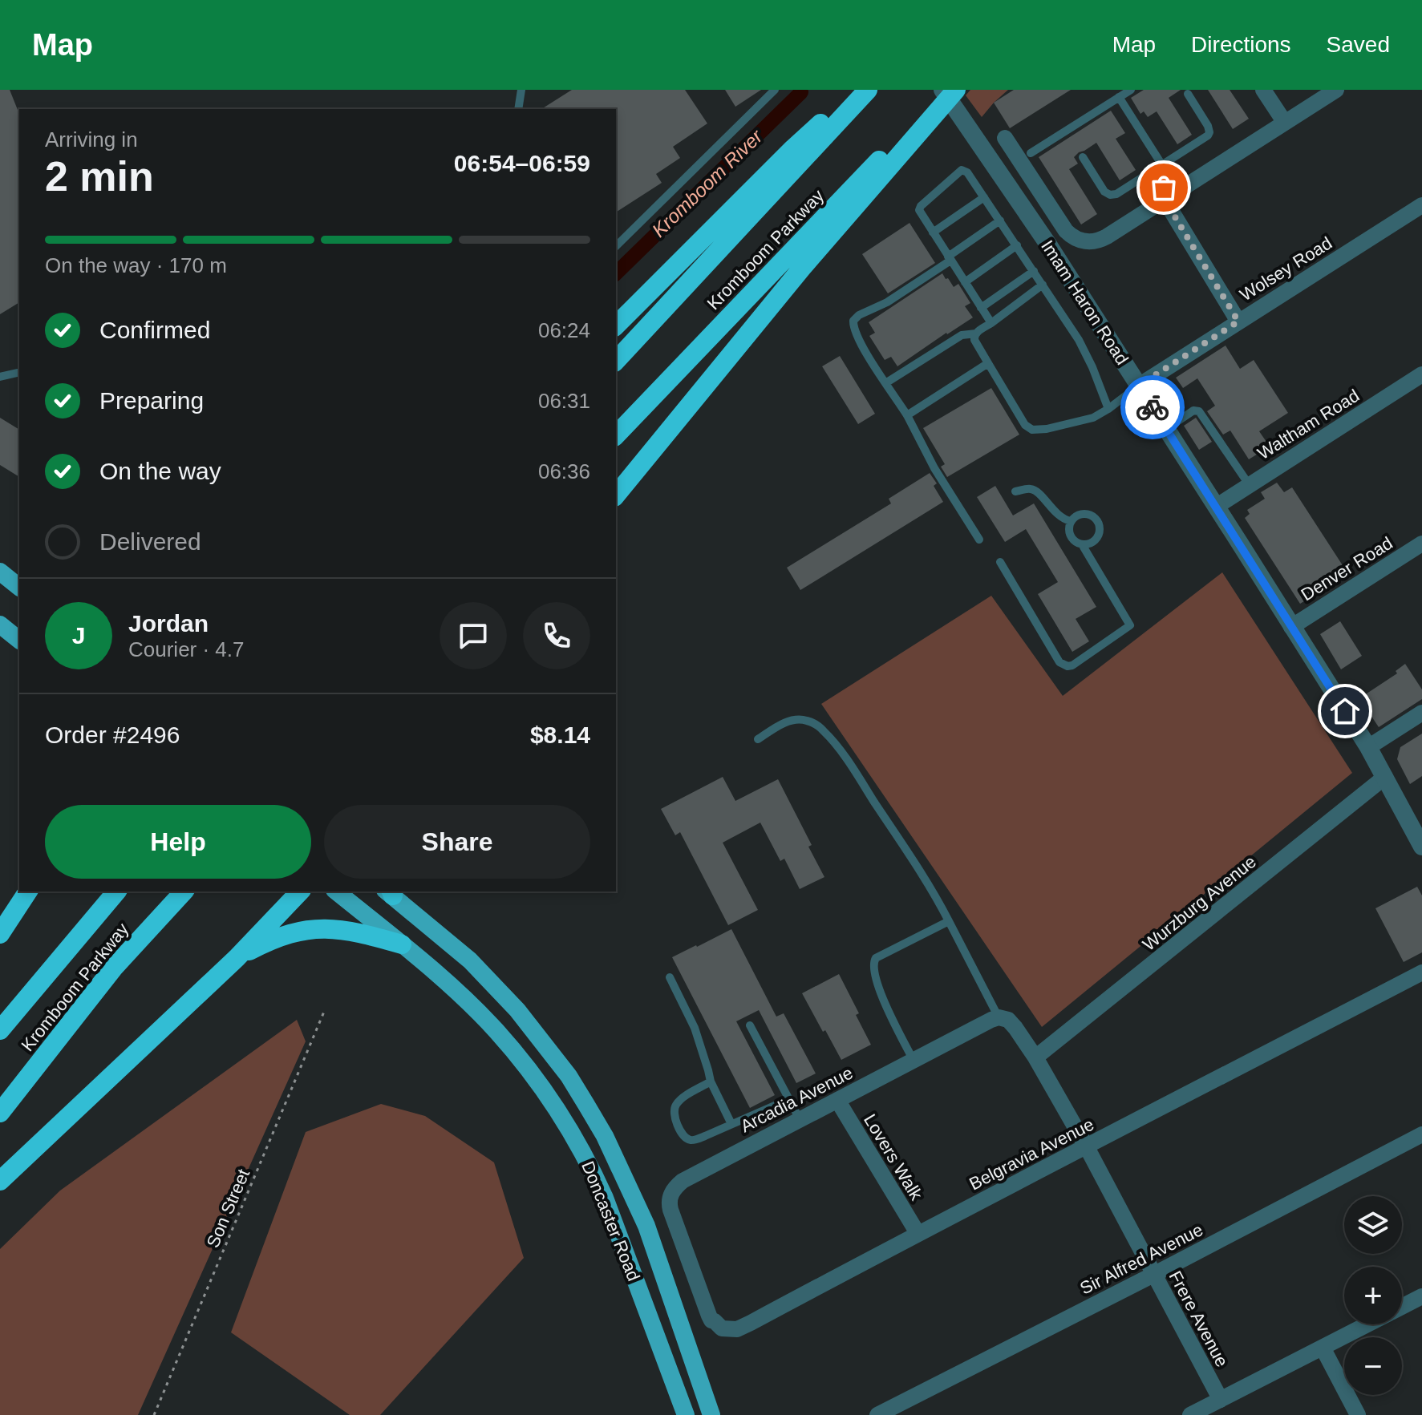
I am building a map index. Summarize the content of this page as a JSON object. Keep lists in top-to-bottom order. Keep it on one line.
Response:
{"streets":{"highway":["Kromboom Parkway"],"main road":["Doncaster Road"],"street":["Wolsey Road","Imam Haron Road","Waltham Road","Denver Road","Wurzburg Avenue","Arcadia Avenue","Belgravia Avenue","Lovers Walk","Sir Alfred Avenue","Frere Avenue"],"path":["Son Street"]},"crossings":[["Kromboom Parkway","Imam Haron Road"],["Wolsey Road","Imam Haron Road"],["Imam Haron Road","Waltham Road"],["Imam Haron Road","Denver Road"],["Imam Haron Road","Wurzburg Avenue"],["Wurzburg Avenue","Frere Avenue"],["Arcadia Avenue","Belgravia Avenue"],["Arcadia Avenue","Lovers Walk"],["Arcadia Avenue","Frere Avenue"],["Belgravia Avenue","Lovers Walk"],["Belgravia Avenue","Frere Avenue"],["Sir Alfred Avenue","Frere Avenue"]],"water":["Kromboom River"],"page":{"header":"Map","nav":["Map","Directions","Saved"],"heading":["2 min","Arriving in","06:54–06:59"],"panel":["Jordan","Courier · 4.7","Order #2496","$8.14"],"bar":"On the way · 170 m","list":[["Confirmed","06:24"],["Preparing","06:31"],["On the way","06:36"],"Delivered"],"round":"J","buttons":["Help","Share"],"map_buttons":["+","−"]}}
